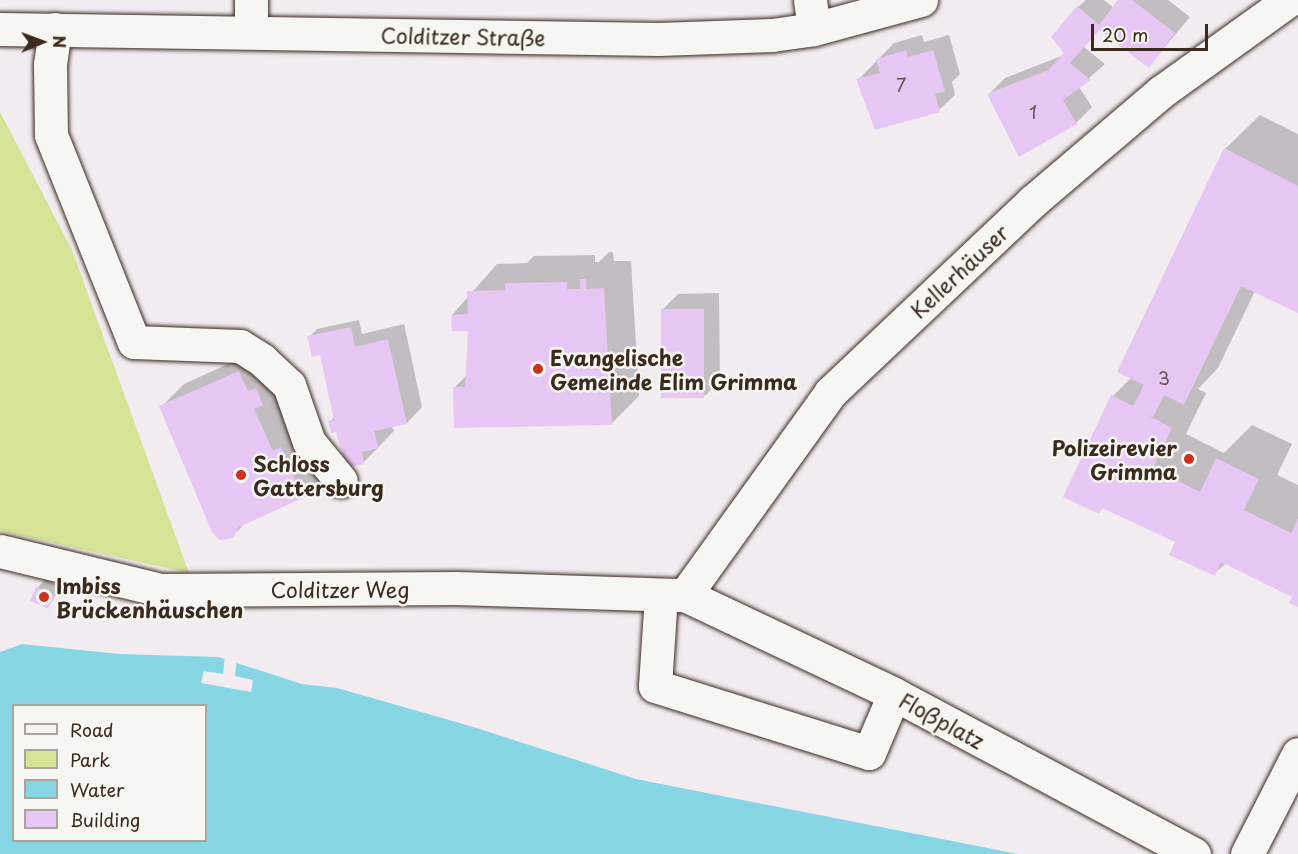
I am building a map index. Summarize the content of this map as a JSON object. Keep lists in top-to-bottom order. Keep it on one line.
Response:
{"streets":{"street":["Colditzer Straße","Kellerhäuser","Colditzer Weg","Floßplatz"]},"crossings":[["Kellerhäuser","Colditzer Weg"],["Kellerhäuser","Floßplatz"],["Colditzer Weg","Floßplatz"]],"places":["Evangelische Gemeinde Elim Grimma","Polizeirevier Grimma","Schloss Gattersburg","Imbiss Brückenhäuschen"],"house_numbers":["7","1","3"],"legend":["Road","Park","Water","Building"],"scale_bar":"20 m","north":"right"}
